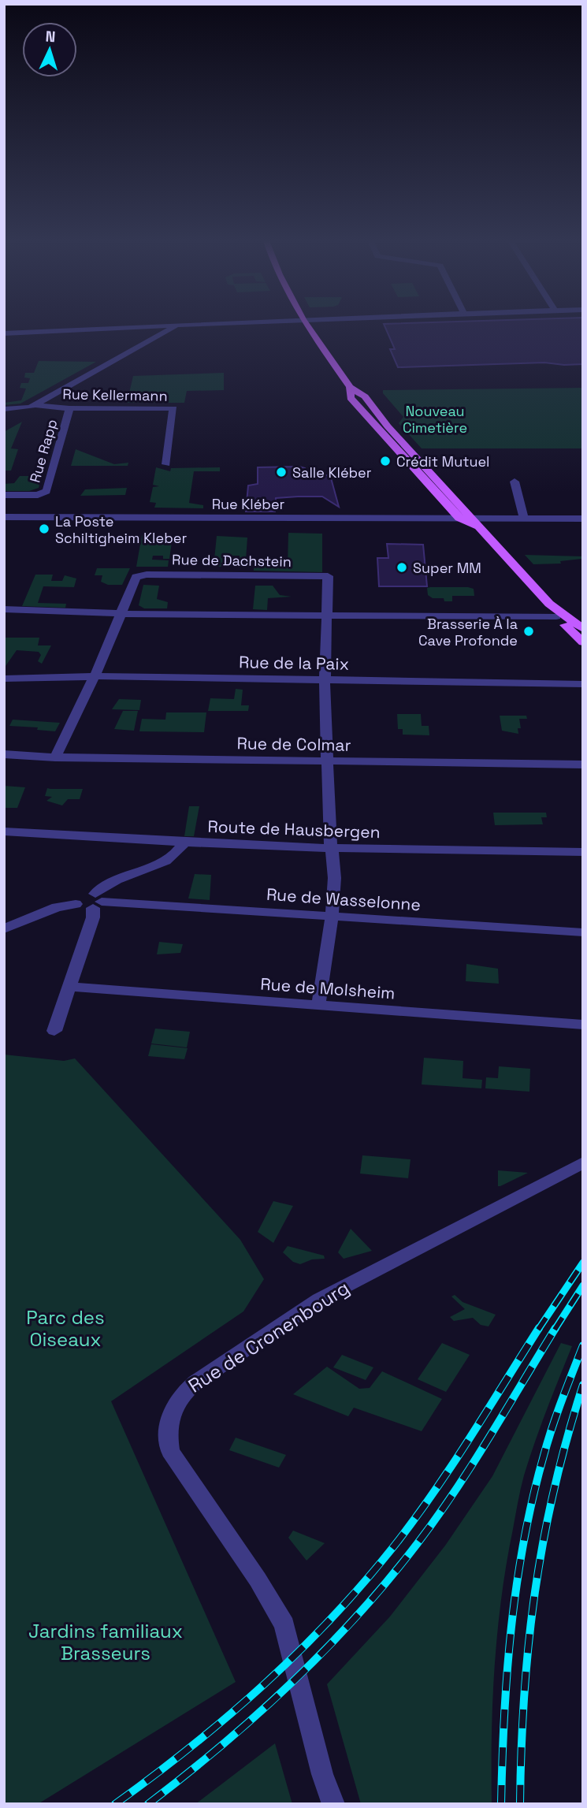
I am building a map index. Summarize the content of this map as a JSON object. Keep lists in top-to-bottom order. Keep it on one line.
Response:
{"streets":{"street":["Rue Kellermann","Rue Rapp","Rue Kléber","Rue de Dachstein","Rue de la Paix","Rue de Colmar","Route de Hausbergen","Rue de Wasselonne","Rue de Molsheim","Rue de Cronenbourg"]},"crossings":[["Rue Kellermann","Rue Rapp"],["Rue de Dachstein","Rue de la Paix"],["Rue de Dachstein","Rue de Colmar"]],"parks":["Nouveau Cimetière","Parc des Oiseaux","Jardins familiaux Brasseurs"],"places":["Crédit Mutuel","Salle Kléber","La Poste Schiltigheim Kleber","Super MM","Brasserie À la Cave Profonde"],"north":"top"}
